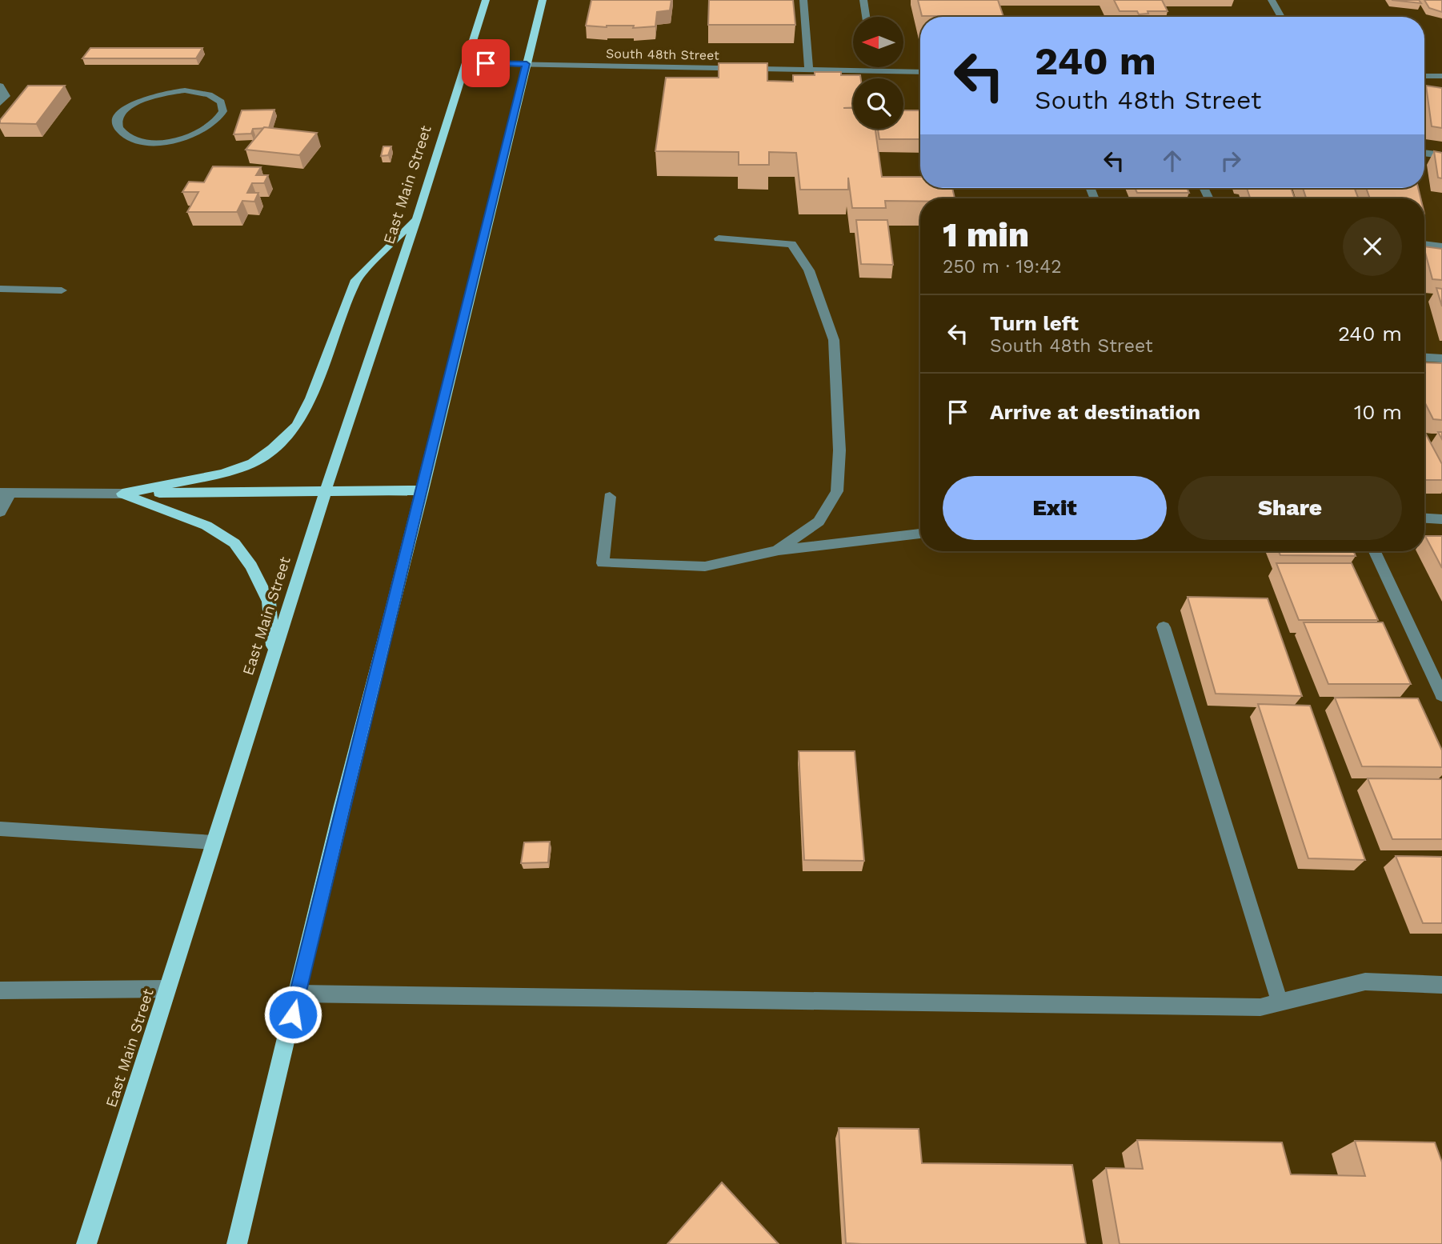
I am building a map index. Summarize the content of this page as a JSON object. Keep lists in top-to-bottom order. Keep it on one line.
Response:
{"streets":{"main road":["East Main Street"],"street":["South 48th Street"]},"crossings":[["South 48th Street","East Main Street"]],"north":"left","page":{"turn":["240 m","South 48th Street"],"heading":["1 min","250 m · 19:42"],"list":[{"name":"Turn left","note":"South 48th Street","value":"240 m"},{"name":"Arrive at destination","value":"10 m"}],"buttons":["Exit","Share"]}}
